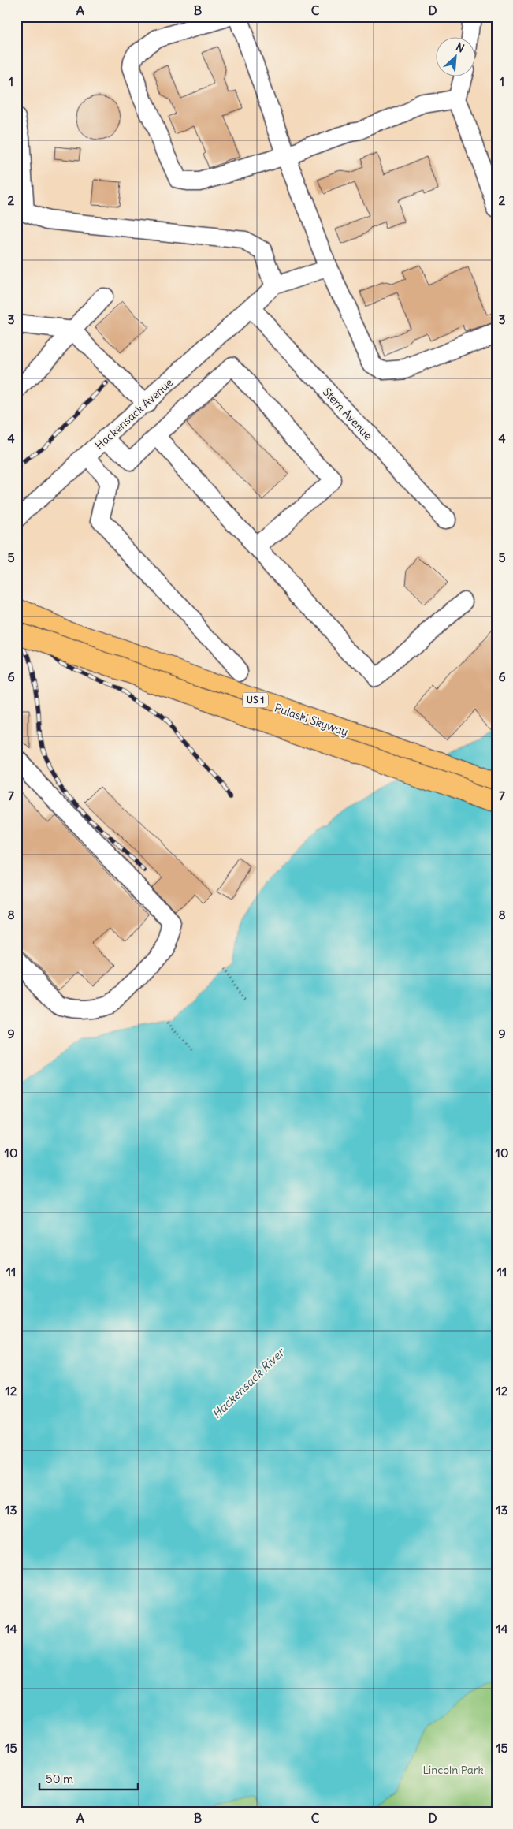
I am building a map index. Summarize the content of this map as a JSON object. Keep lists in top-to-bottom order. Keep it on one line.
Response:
{"streets":{"highway":["US 1","Pulaski Skyway"],"street":["Hackensack Avenue","Stern Avenue"]},"crossings":[["Hackensack Avenue","Stern Avenue"]],"water":["Hackensack River"],"parks":["Lincoln Park"],"scale_bar":"50 m","north":"top right","grid":{"columns":["A","B","C","D"],"rows":["1","2","3","4","5","6","7","8","9","10","11","12","13","14","15"]}}
